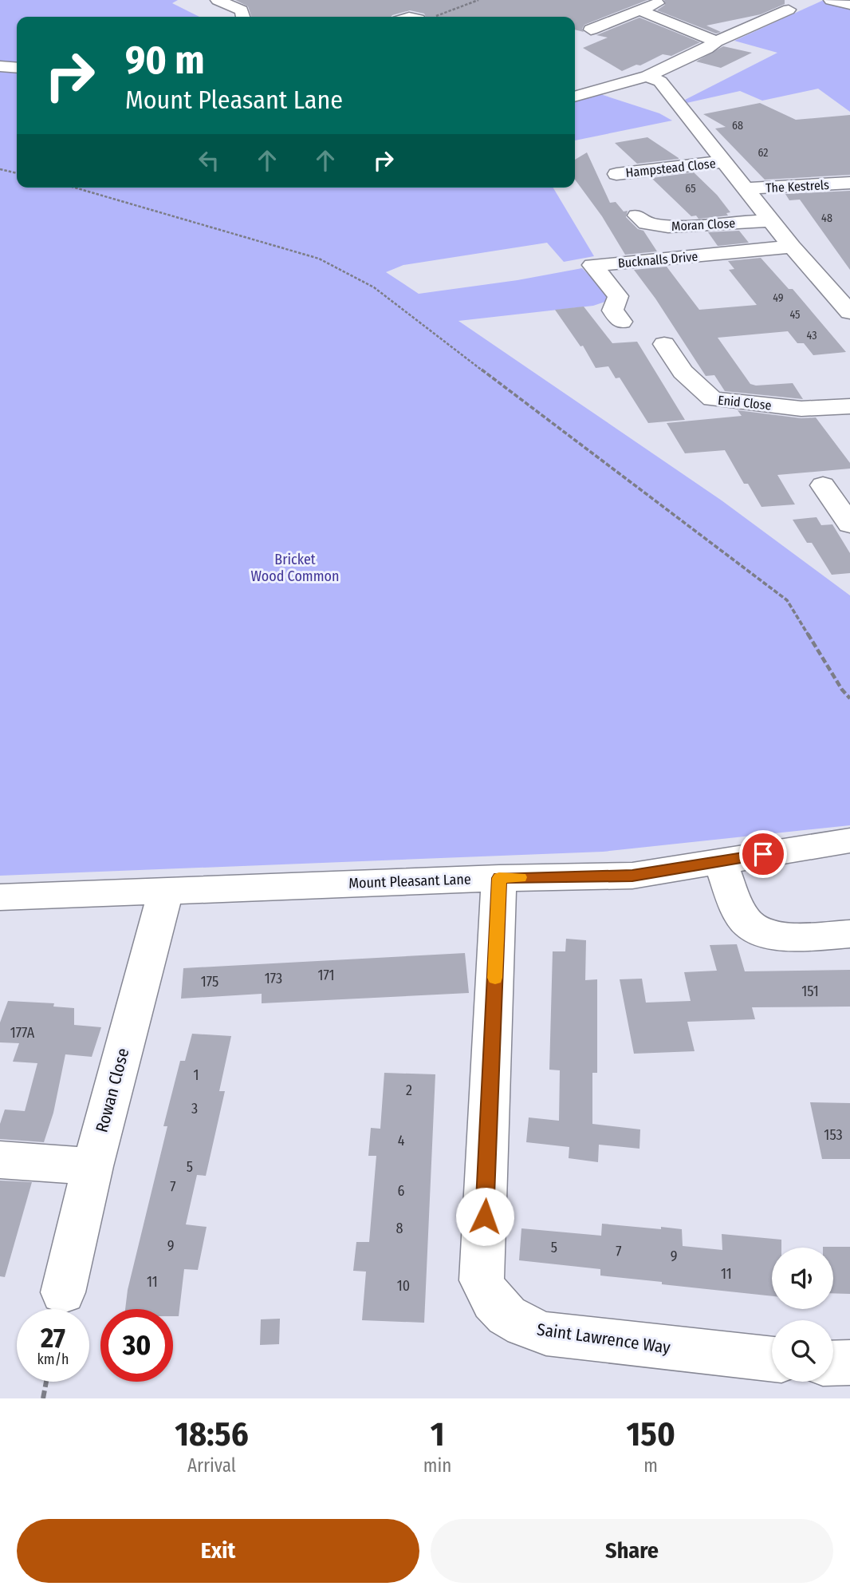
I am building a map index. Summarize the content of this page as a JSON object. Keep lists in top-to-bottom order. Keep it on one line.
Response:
{"streets":{"street":["Hampstead Close","The Kestrels","Moran Close","Bucknalls Drive","Enid Close","Mount Pleasant Lane","Rowan Close","Saint Lawrence Way"]},"crossings":[["Mount Pleasant Lane","Rowan Close"],["Mount Pleasant Lane","Saint Lawrence Way"]],"parks":["Bricket Wood Common"],"house_numbers":["68","62","65","48","49","45","43","171","173","175","151","177A","1","2","3","153","4","5","7","6","8","9","5","7","9","11","11","10"],"page":{"turn":["90 m","Mount Pleasant Lane"],"speed":"27 km/h","limit":"30","eta":["18:56","Arrival","1","min","150","m"],"buttons":["Exit","Share"]}}
